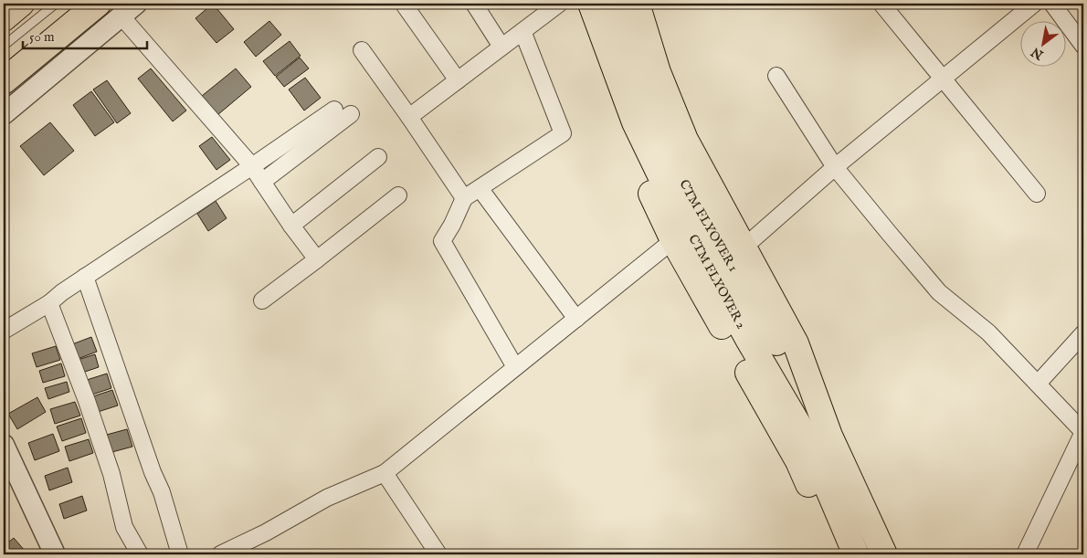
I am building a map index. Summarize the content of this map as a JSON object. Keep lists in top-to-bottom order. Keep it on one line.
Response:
{"streets":{"main road":["CTM FLYOVER 1","CTM FLYOVER 2"]},"scale_bar":"50 m","north":"bottom left"}
